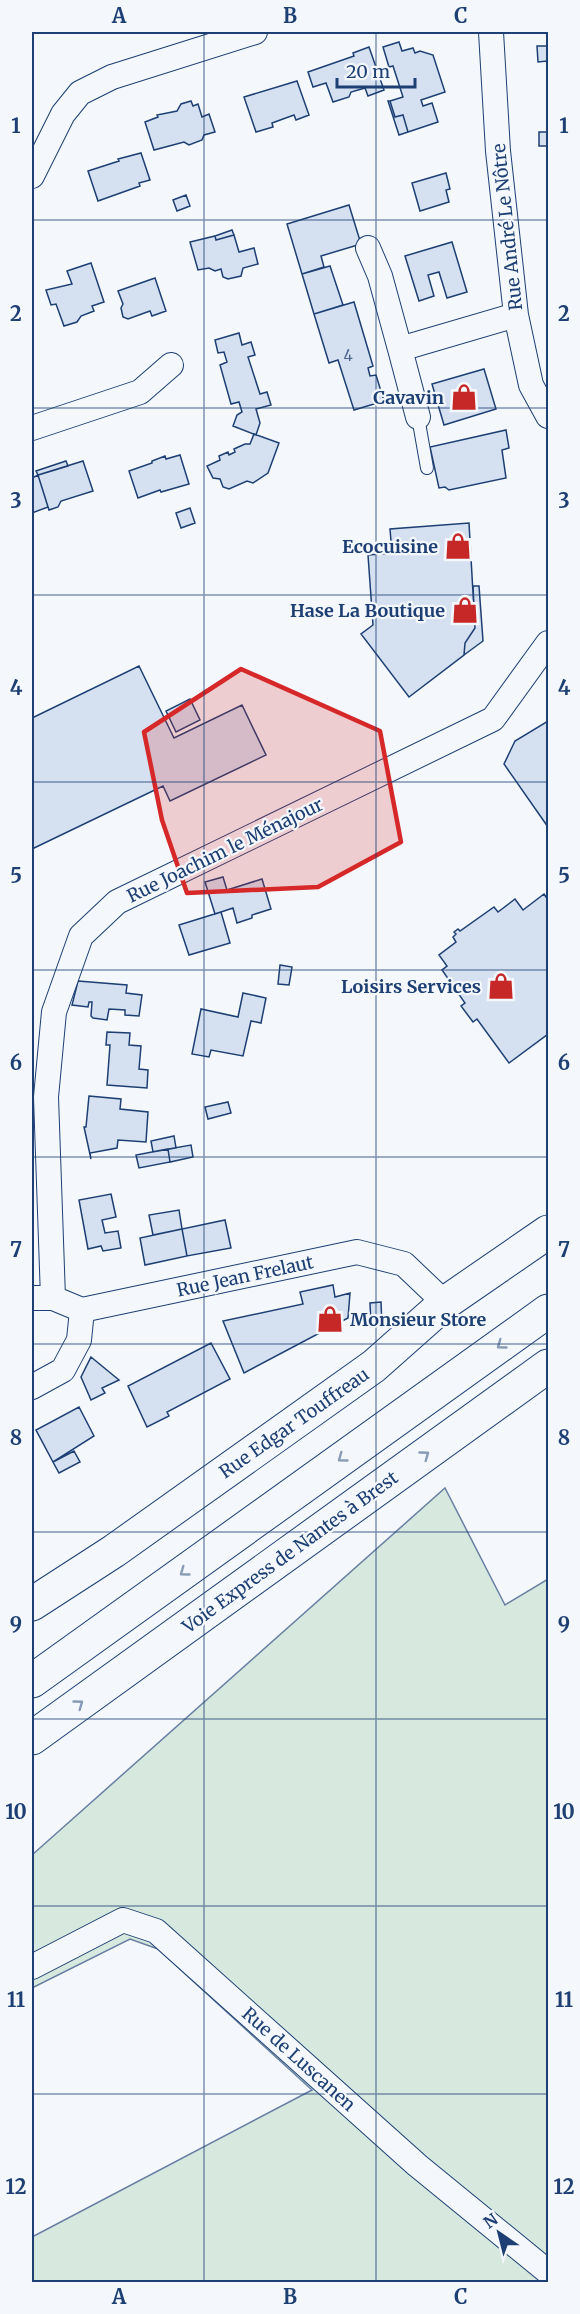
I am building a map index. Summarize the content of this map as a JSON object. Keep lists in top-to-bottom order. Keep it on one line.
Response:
{"streets":{"main road":["Rue Edgar Touffreau","Voie Express de Nantes à Brest"],"street":["Rue André Le Nôtre","Rue Joachim le Ménajour","Rue Jean Frelaut","Rue de Luscanen"]},"crossings":[["Rue Jean Frelaut","Rue Edgar Touffreau"]],"places":{"shop":["Cavavin","Ecocuisine","Hase La Boutique","Loisirs Services","Monsieur Store"]},"house_numbers":["4"],"scale_bar":"20 m","north":"top left","grid":{"columns":["A","B","C"],"rows":["1","2","3","4","5","6","7","8","9","10","11","12"]}}
